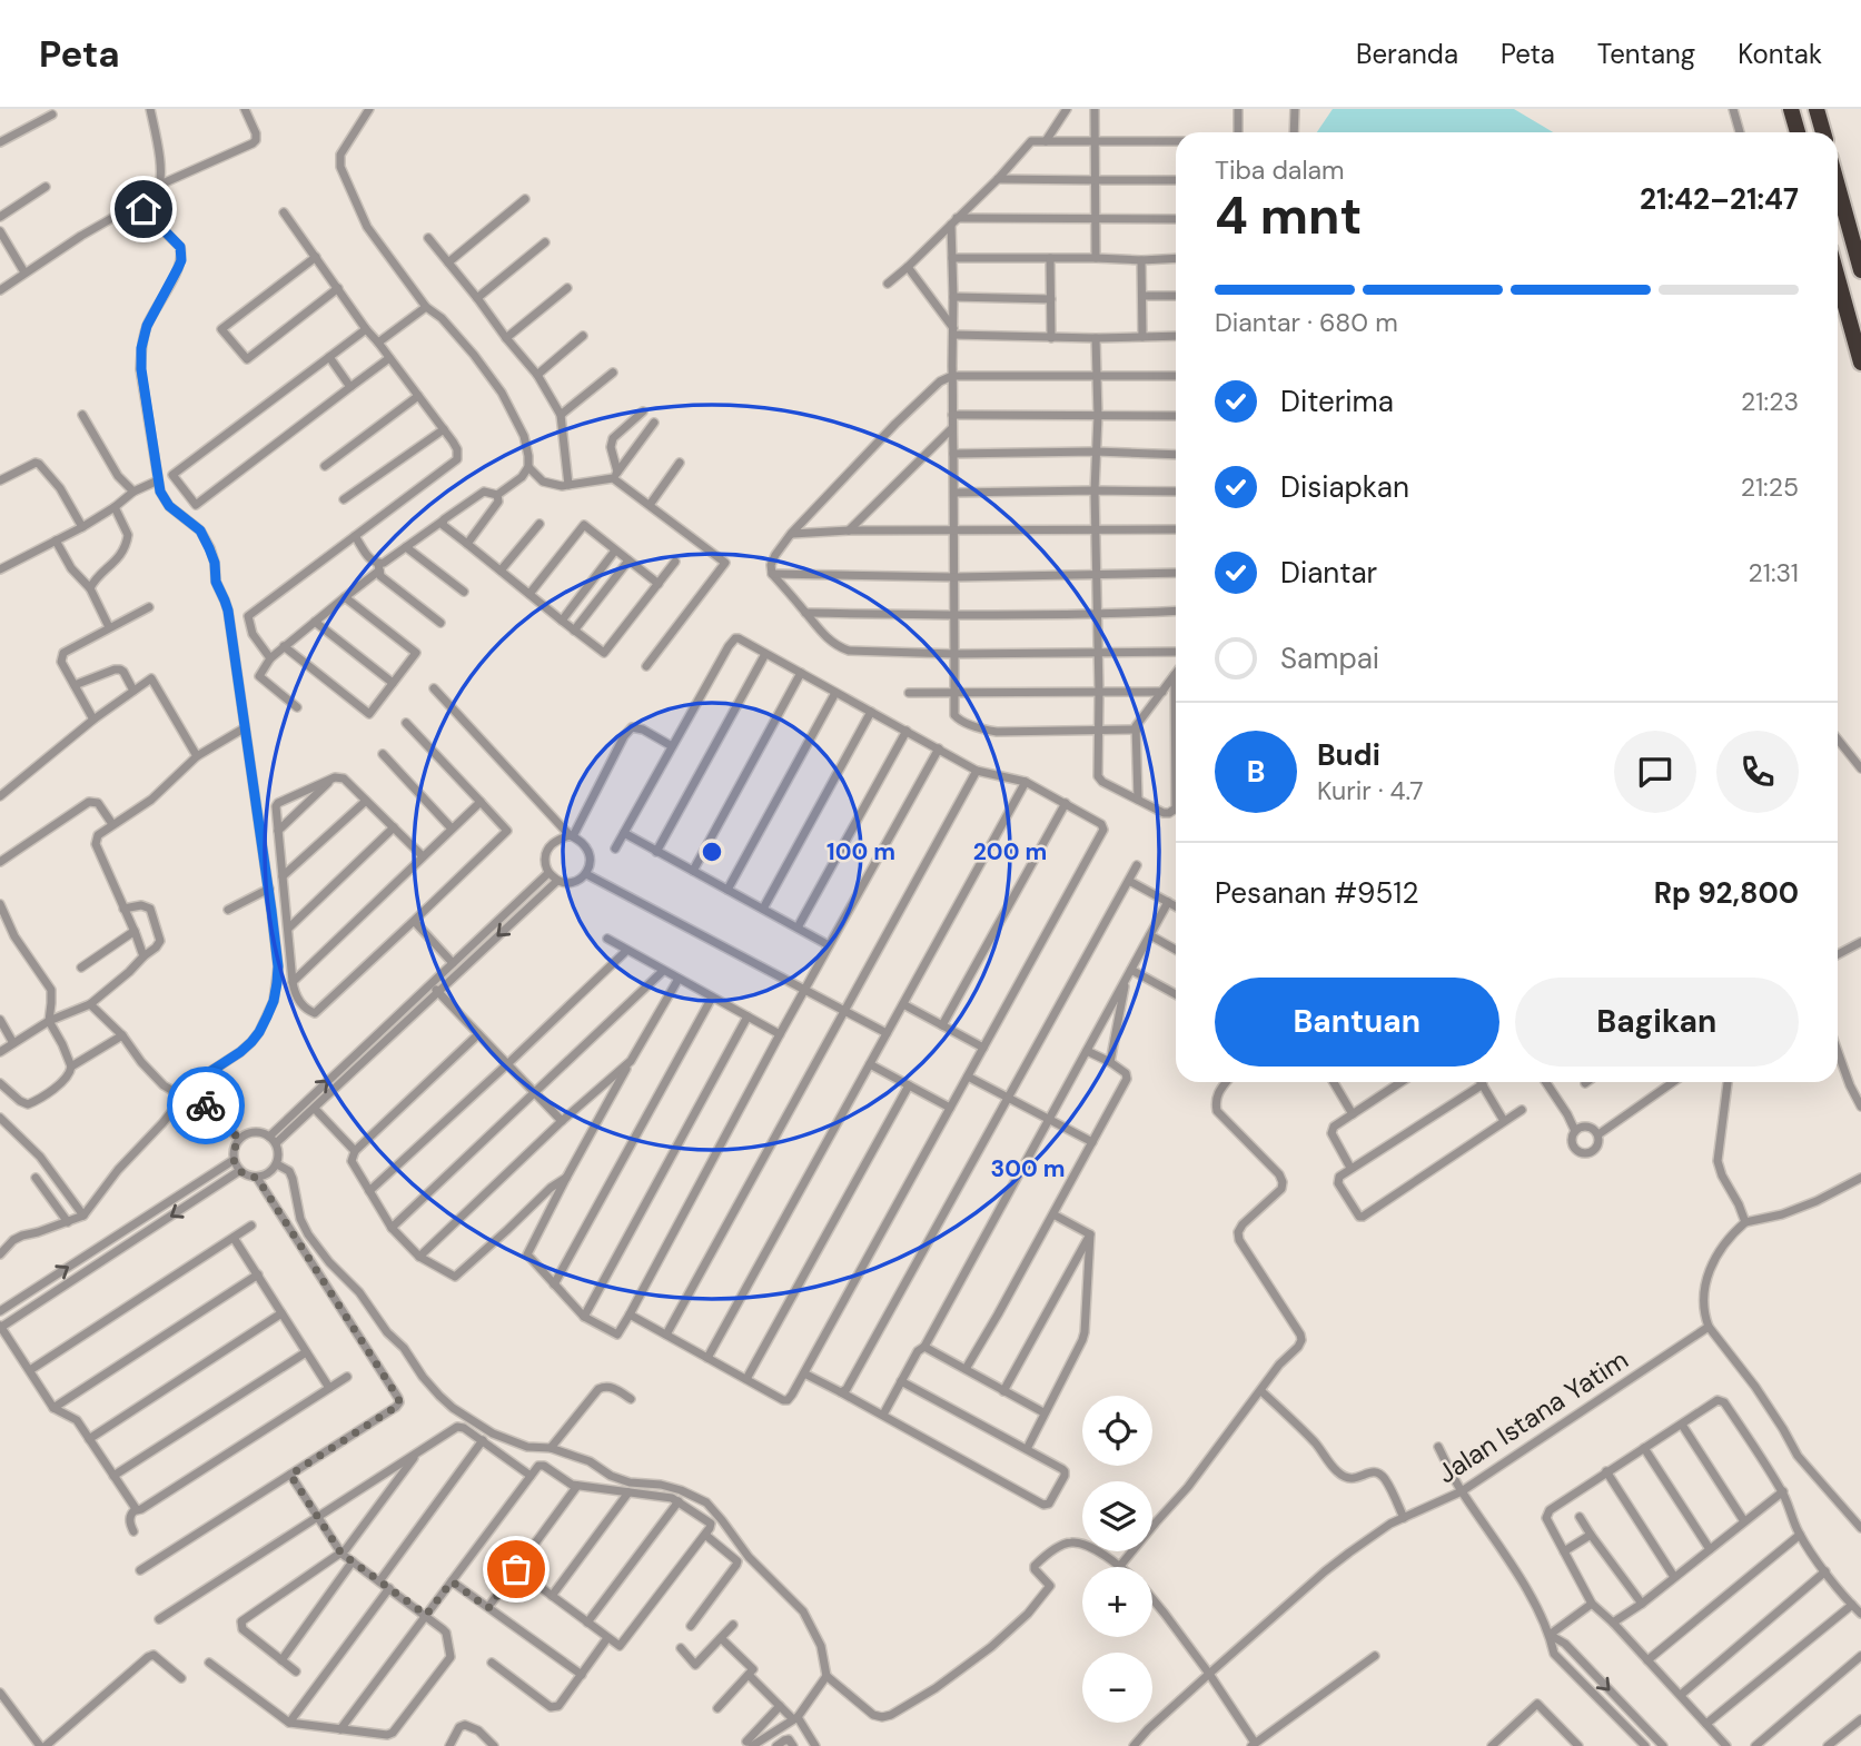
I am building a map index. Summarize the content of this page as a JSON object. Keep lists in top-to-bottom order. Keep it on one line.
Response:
{"streets":{"street":["Jalan Istana Yatim"]},"page":{"header":"Peta","nav":["Beranda","Peta","Tentang","Kontak"],"heading":["4 mnt","Tiba dalam","21:42–21:47"],"panel":["Budi","Kurir · 4.7","Pesanan #9512","Rp 92,800"],"bar":"Diantar · 680 m","list":[["Diterima","21:23"],["Disiapkan","21:25"],["Diantar","21:31"],"Sampai"],"round":"B","buttons":["Bantuan","Bagikan"],"map_buttons":["+","−"]},"rings":["100 m","200 m","300 m"]}
